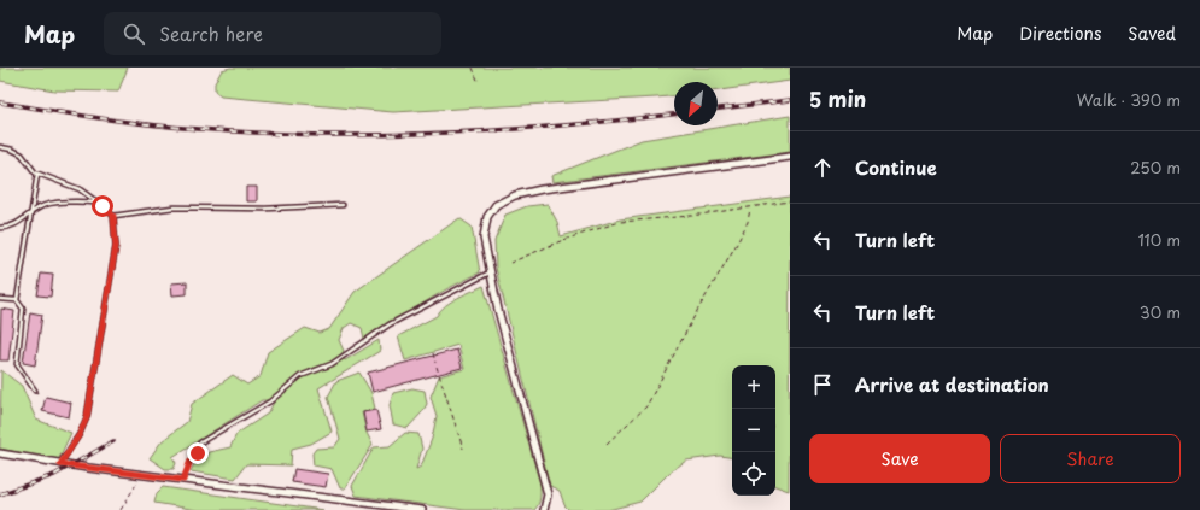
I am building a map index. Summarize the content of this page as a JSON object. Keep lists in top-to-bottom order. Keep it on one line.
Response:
{"north":"bottom left","page":{"header":"Map","search":"Search here","nav":["Map","Directions","Saved"],"heading":["5 min","Walk · 390 m"],"list":[["Continue","250 m"],["Turn left","110 m"],["Turn left","30 m"],"Arrive at destination"],"map_buttons":["+","−"],"buttons":["Save","Share"]}}
